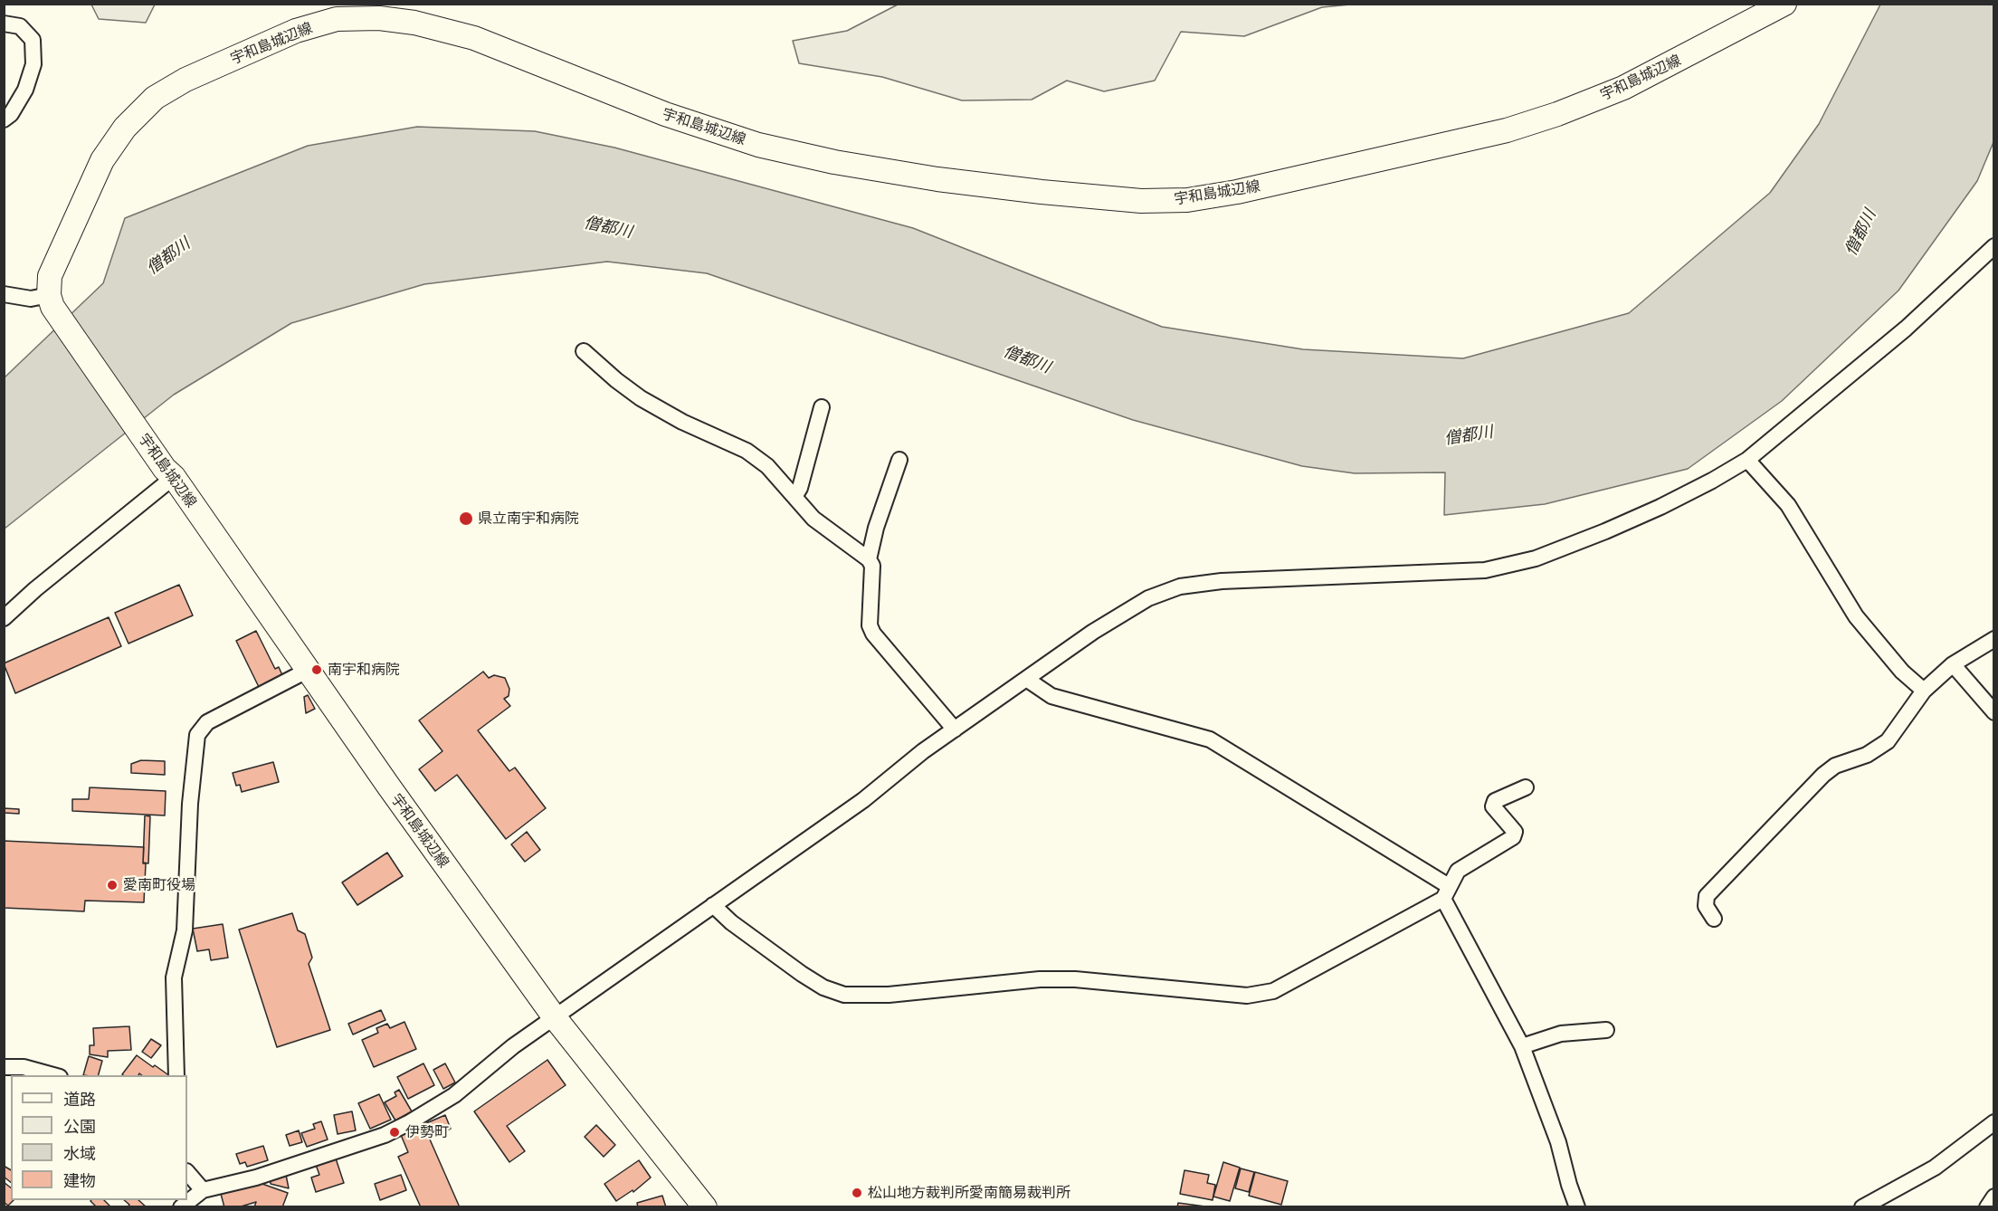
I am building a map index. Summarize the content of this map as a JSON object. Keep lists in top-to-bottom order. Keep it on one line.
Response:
{"streets":{"main road":["宇和島城辺線"]},"water":["僧都川"],"places":["県立南宇和病院","南宇和病院","愛南町役場","伊勢町","松山地方裁判所愛南簡易裁判所"],"legend":["道路","公園","水域","建物"]}
